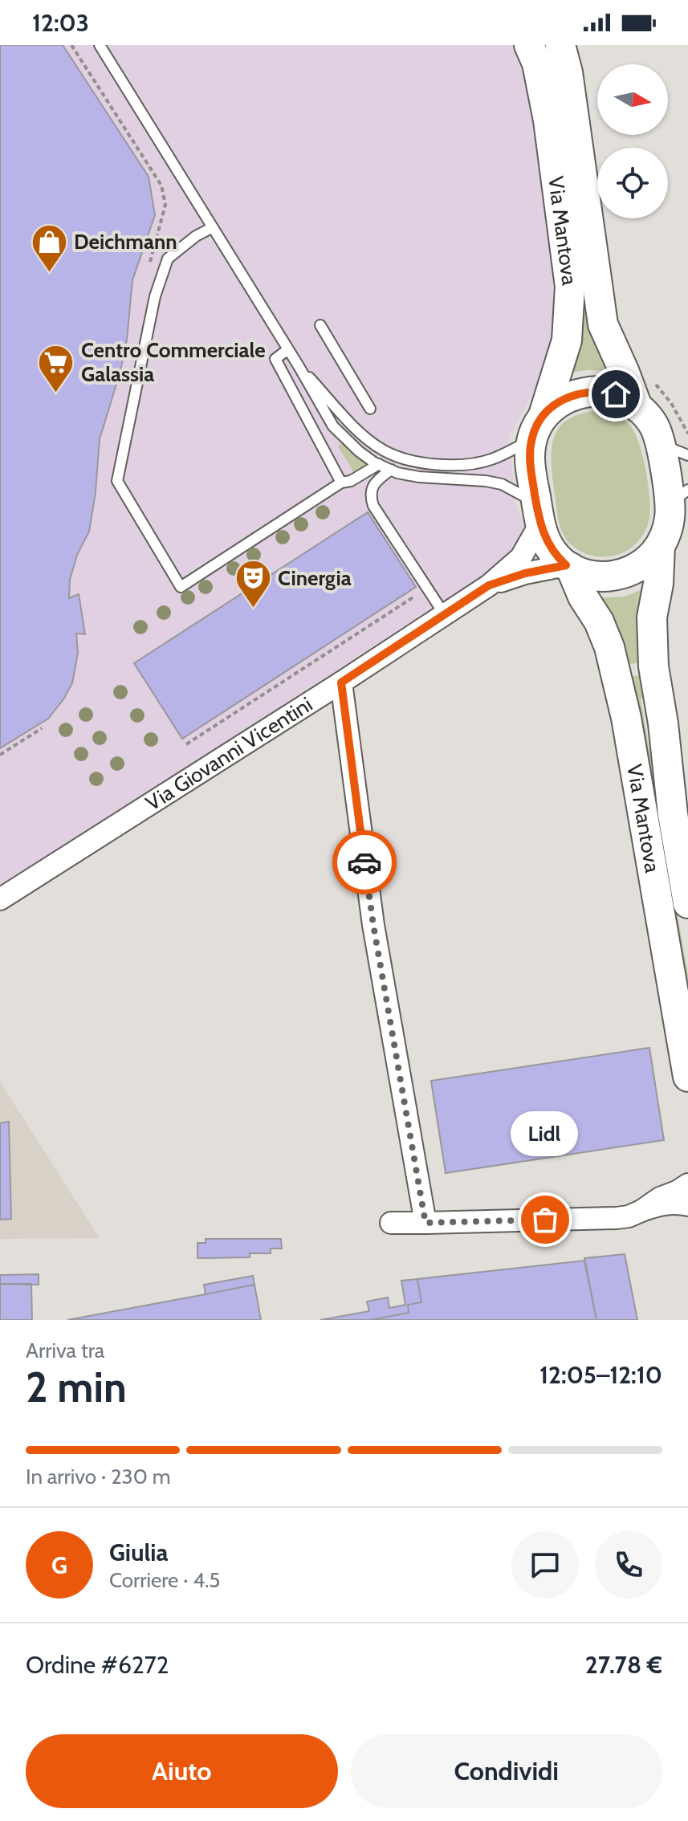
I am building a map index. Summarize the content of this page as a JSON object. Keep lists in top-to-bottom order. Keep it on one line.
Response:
{"streets":{"main road":["Via Mantova"],"street":["Via Giovanni Vicentini"]},"crossings":[["Via Mantova","Via Giovanni Vicentini"]],"places":{"shop":["Deichmann"],"supermarket":["Centro Commerciale Galassia"],"theatre":["Cinergia"],"other":["Lidl"]},"north":"right","page":{"status":"12:03","bubble":"Lidl","heading":["2 min","Arriva tra","12:05–12:10"],"panel":["Giulia","Corriere · 4.5","Ordine #6272","27.78 €"],"bar":"In arrivo · 230 m","round":"G","buttons":["Aiuto","Condividi"]}}
